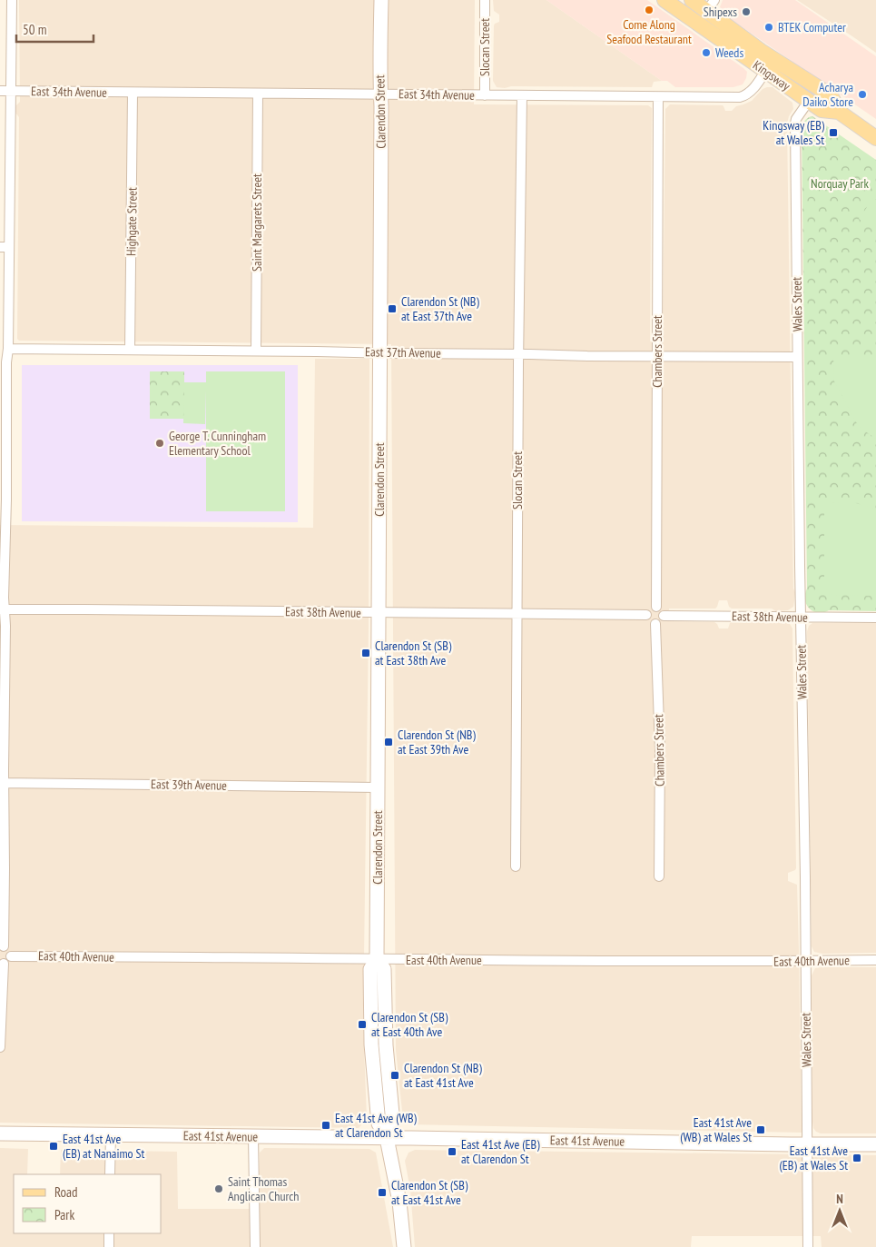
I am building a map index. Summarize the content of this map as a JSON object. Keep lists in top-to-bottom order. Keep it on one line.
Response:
{"streets":{"main road":["Kingsway"],"street":["Slocan Street","East 34th Avenue","Clarendon Street","Highgate Street","Saint Margarets Street","Wales Street","Chambers Street","East 37th Avenue","East 38th Avenue","East 39th Avenue","East 40th Avenue","East 41st Avenue"]},"crossings":[["Slocan Street","East 34th Avenue"],["Slocan Street","East 37th Avenue"],["Slocan Street","East 38th Avenue"],["Kingsway","East 34th Avenue"],["Kingsway","Wales Street"],["East 34th Avenue","Clarendon Street"],["East 34th Avenue","Highgate Street"],["East 34th Avenue","Saint Margarets Street"],["East 34th Avenue","Chambers Street"],["Clarendon Street","East 37th Avenue"],["Clarendon Street","East 38th Avenue"],["Clarendon Street","East 39th Avenue"],["Clarendon Street","East 40th Avenue"],["Clarendon Street","East 41st Avenue"],["Highgate Street","East 37th Avenue"],["Saint Margarets Street","East 37th Avenue"],["Wales Street","East 37th Avenue"],["Wales Street","East 38th Avenue"],["Wales Street","East 40th Avenue"],["Wales Street","East 41st Avenue"],["Chambers Street","East 37th Avenue"],["Chambers Street","East 38th Avenue"]],"parks":["Norquay Park"],"places":{"other":["Come Along Seafood Restaurant","Shipexs","BTEK Computer","Weeds","Acharya Daiko Store","George T. Cunningham Elementary School","Saint Thomas Anglican Church"],"transit":["Kingsway (EB) at Wales St","Clarendon St (NB) at East 37th Ave","Clarendon St (SB) at East 38th Ave","Clarendon St (NB) at East 39th Ave","Clarendon St (SB) at East 40th Ave","Clarendon St (NB) at East 41st Ave","East 41st Ave (WB) at Clarendon St","East 41st Ave (WB) at Wales St","East 41st Ave (EB) at Nanaimo St","East 41st Ave (EB) at Clarendon St","East 41st Ave (EB) at Wales St","Clarendon St (SB) at East 41st Ave"]},"legend":["Road","Park"],"scale_bar":"50 m","north":"top"}
